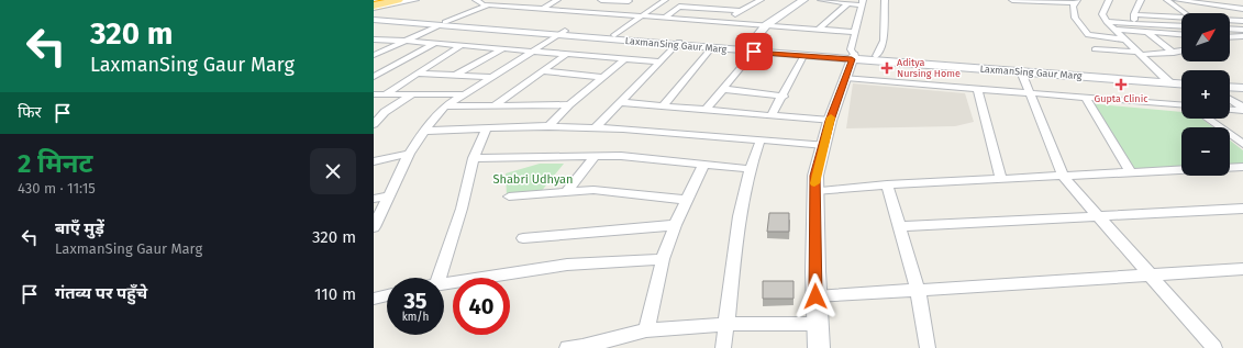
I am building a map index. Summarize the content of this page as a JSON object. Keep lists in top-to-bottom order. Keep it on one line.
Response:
{"streets":{"main road":["LaxmanSing Gaur Marg"]},"parks":["Shabri Udhyan"],"places":{"health":["Aditya Nursing Home","Gupta Clinic"]},"north":"top right","page":{"turn":["320 m","LaxmanSing Gaur Marg"],"map_buttons":["+","−"],"then":"फिर","heading":["2 मिनट","430 m · 11:15"],"list":[{"name":"बाएँ मुड़ें","note":"LaxmanSing Gaur Marg","value":"320 m"},{"name":"गंतव्य पर पहुँचे","value":"110 m"}],"speed":"35 km/h","limit":"40"}}
